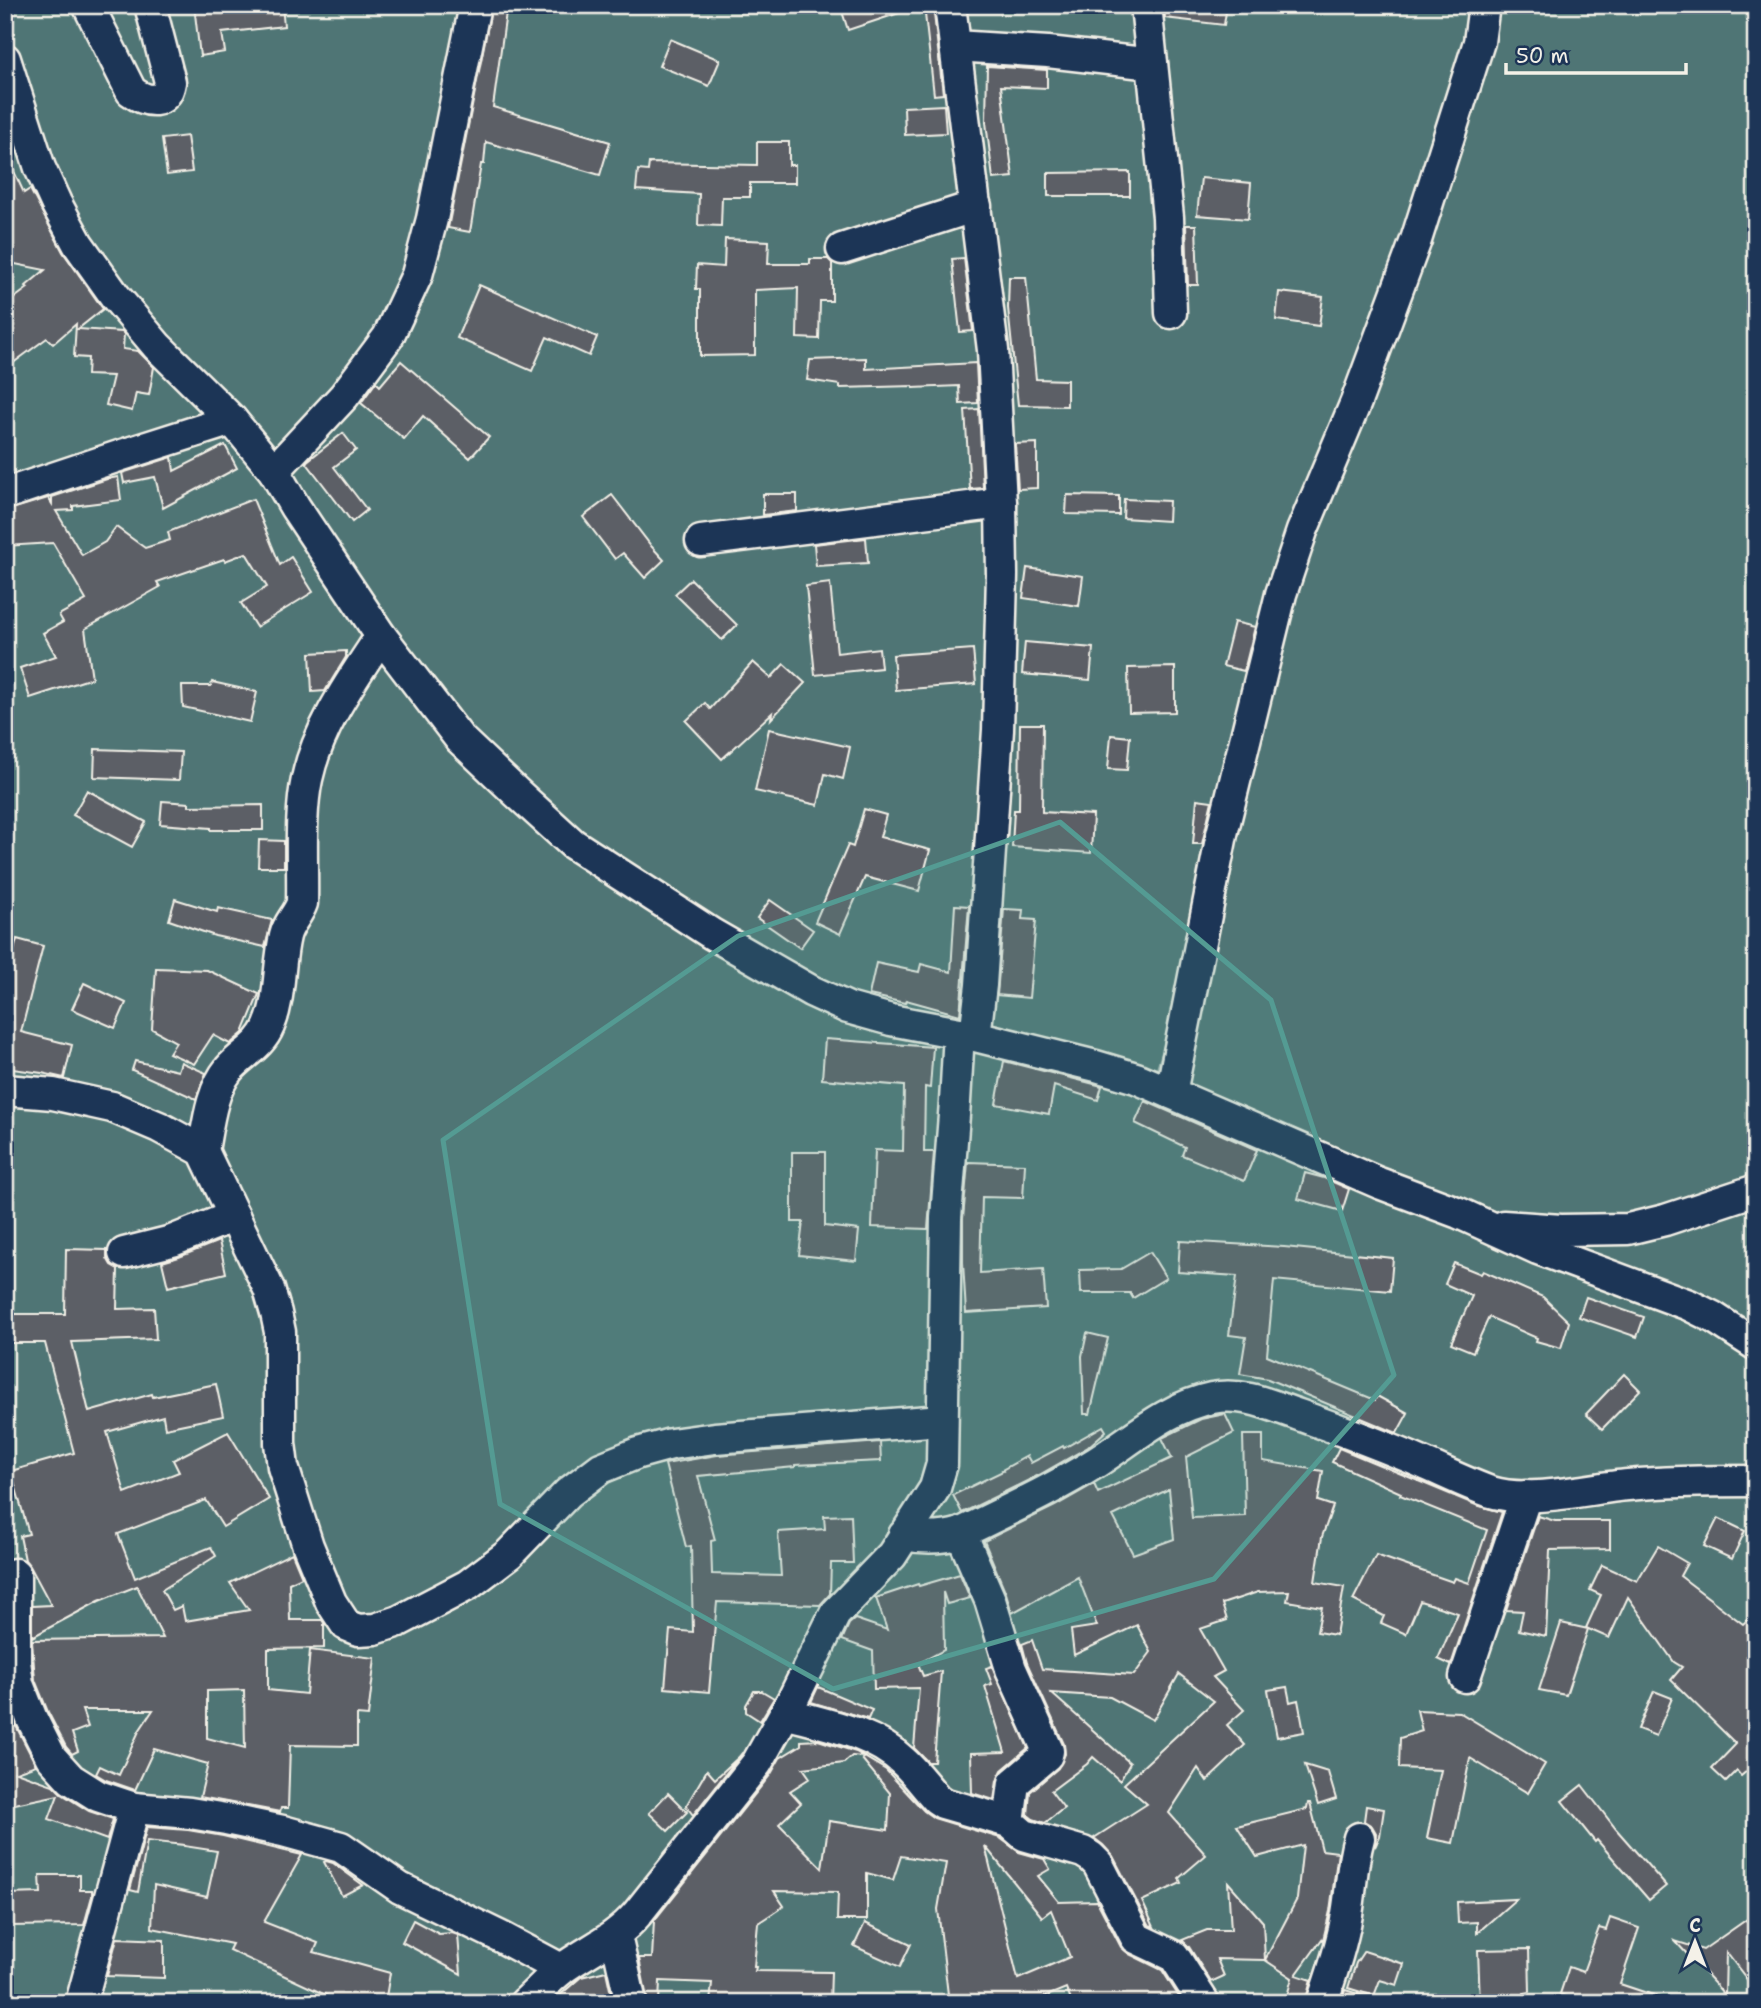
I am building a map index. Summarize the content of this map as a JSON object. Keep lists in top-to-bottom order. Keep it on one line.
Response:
{"scale_bar":"50 m","north":"top"}
